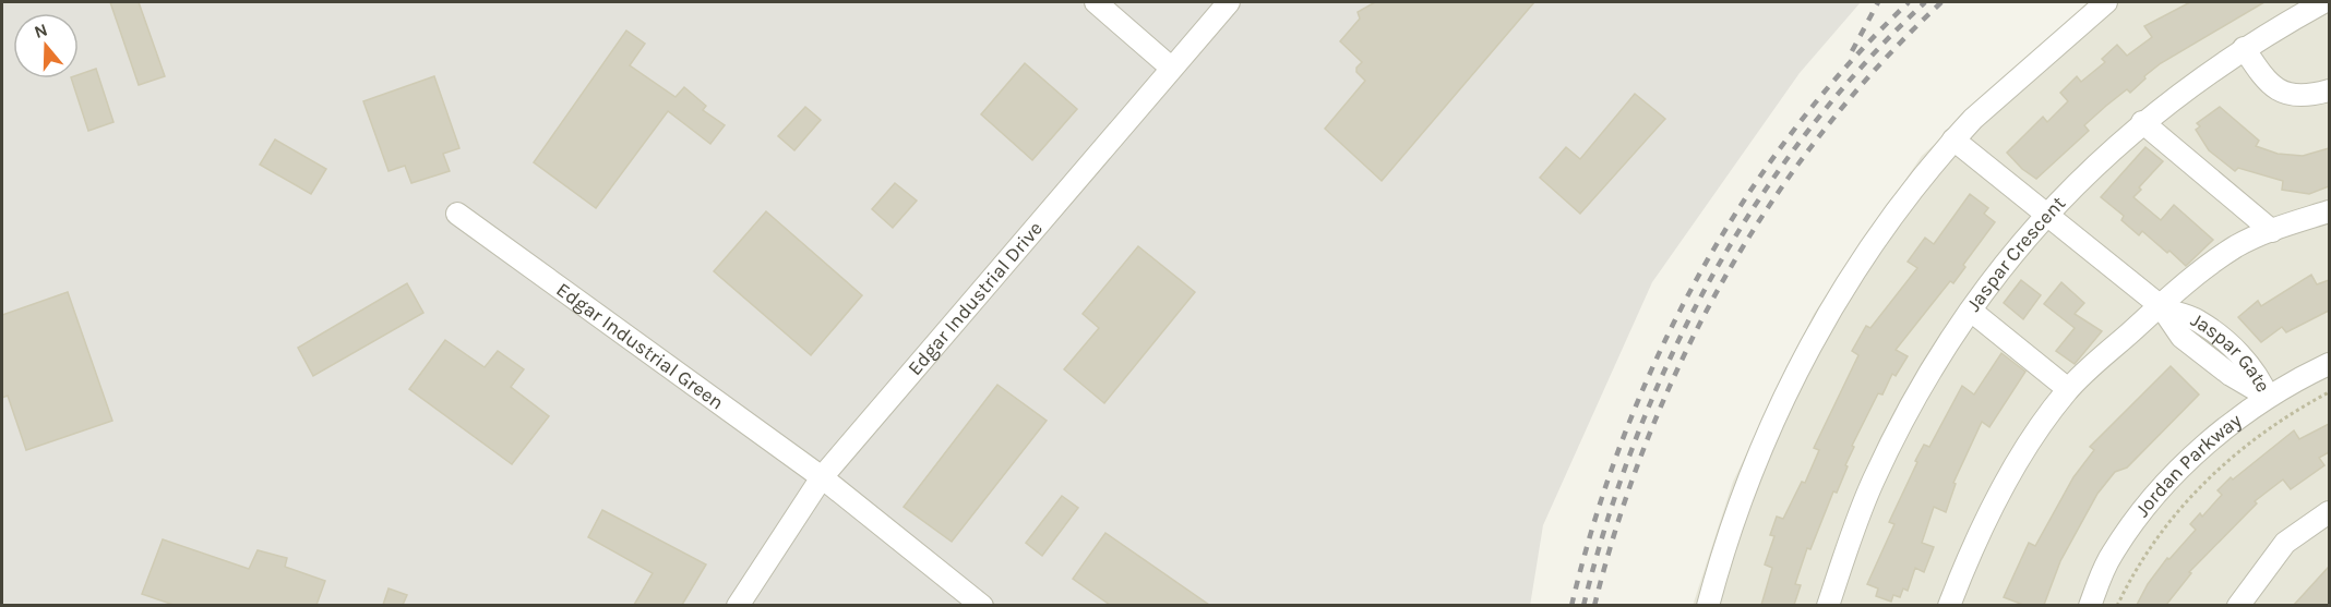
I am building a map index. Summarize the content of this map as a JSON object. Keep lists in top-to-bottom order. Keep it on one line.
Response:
{"streets":{"street":["Jaspar Crescent","Edgar Industrial Drive","Edgar Industrial Green","Jaspar Gate","Jordan Parkway"]},"crossings":[["Jaspar Crescent","Jaspar Gate"],["Edgar Industrial Drive","Edgar Industrial Green"],["Jaspar Gate","Jordan Parkway"]],"north":"top"}
